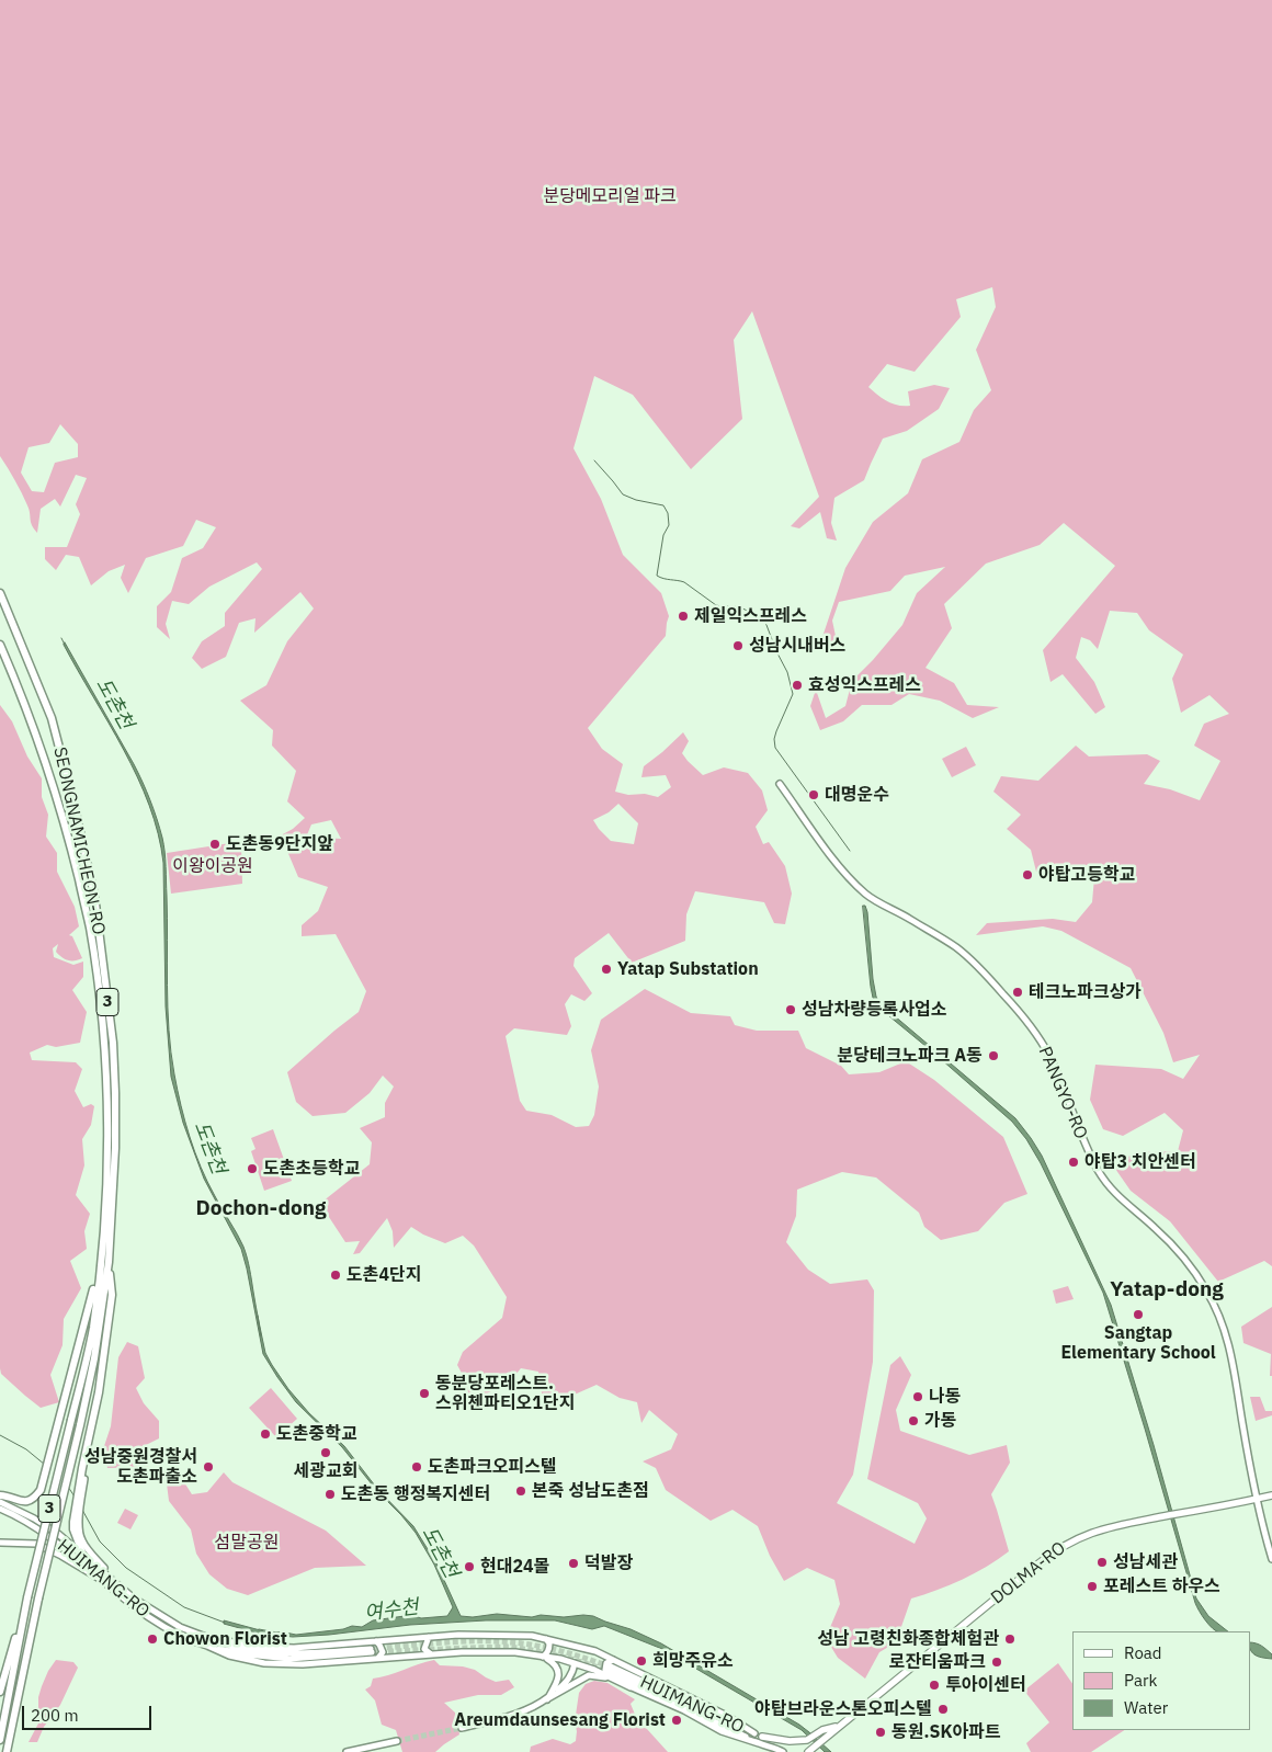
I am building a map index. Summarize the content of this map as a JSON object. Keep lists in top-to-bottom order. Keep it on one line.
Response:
{"streets":{"highway":["SEONGNAMICHEON-RO","3"],"main road":["PANGYO-RO","DOLMA-RO","HUIMANG-RO"]},"crossings":[["SEONGNAMICHEON-RO","3"],["PANGYO-RO","DOLMA-RO"]],"districts":["Dochon-dong","Yatap-dong"],"water":["도촌천","여수천"],"parks":["분당메모리얼 파크","이왕이공원","섬말공원"],"places":["제일익스프레스","성남시내버스","효성익스프레스","대명운수","도촌동9단지앞","야탑고등학교","Yatap Substation","테크노파크상가","성남차량등록사업소","분당테크노파크 A동","야탑3 치안센터","도촌초등학교","도촌4단지","Sangtap Elementary School","동분당포레스트. 스위첸파티오1단지","나동","가동","도촌중학교","세광교회","성남중원경찰서 도촌파출소","도촌파크오피스텔","본죽 성남도촌점","도촌동 행정복지센터","성남세관","덕발장","현대24몰","포레스트 하우스","Chowon Florist","성남 고령친화종합체험관","희망주유소","로잔티움파크","투아이센터","야탑브라운스톤오피스텔","Areumdaunsesang Florist","동원.SK아파트"],"legend":["Road","Park","Water"],"scale_bar":"200 m"}
